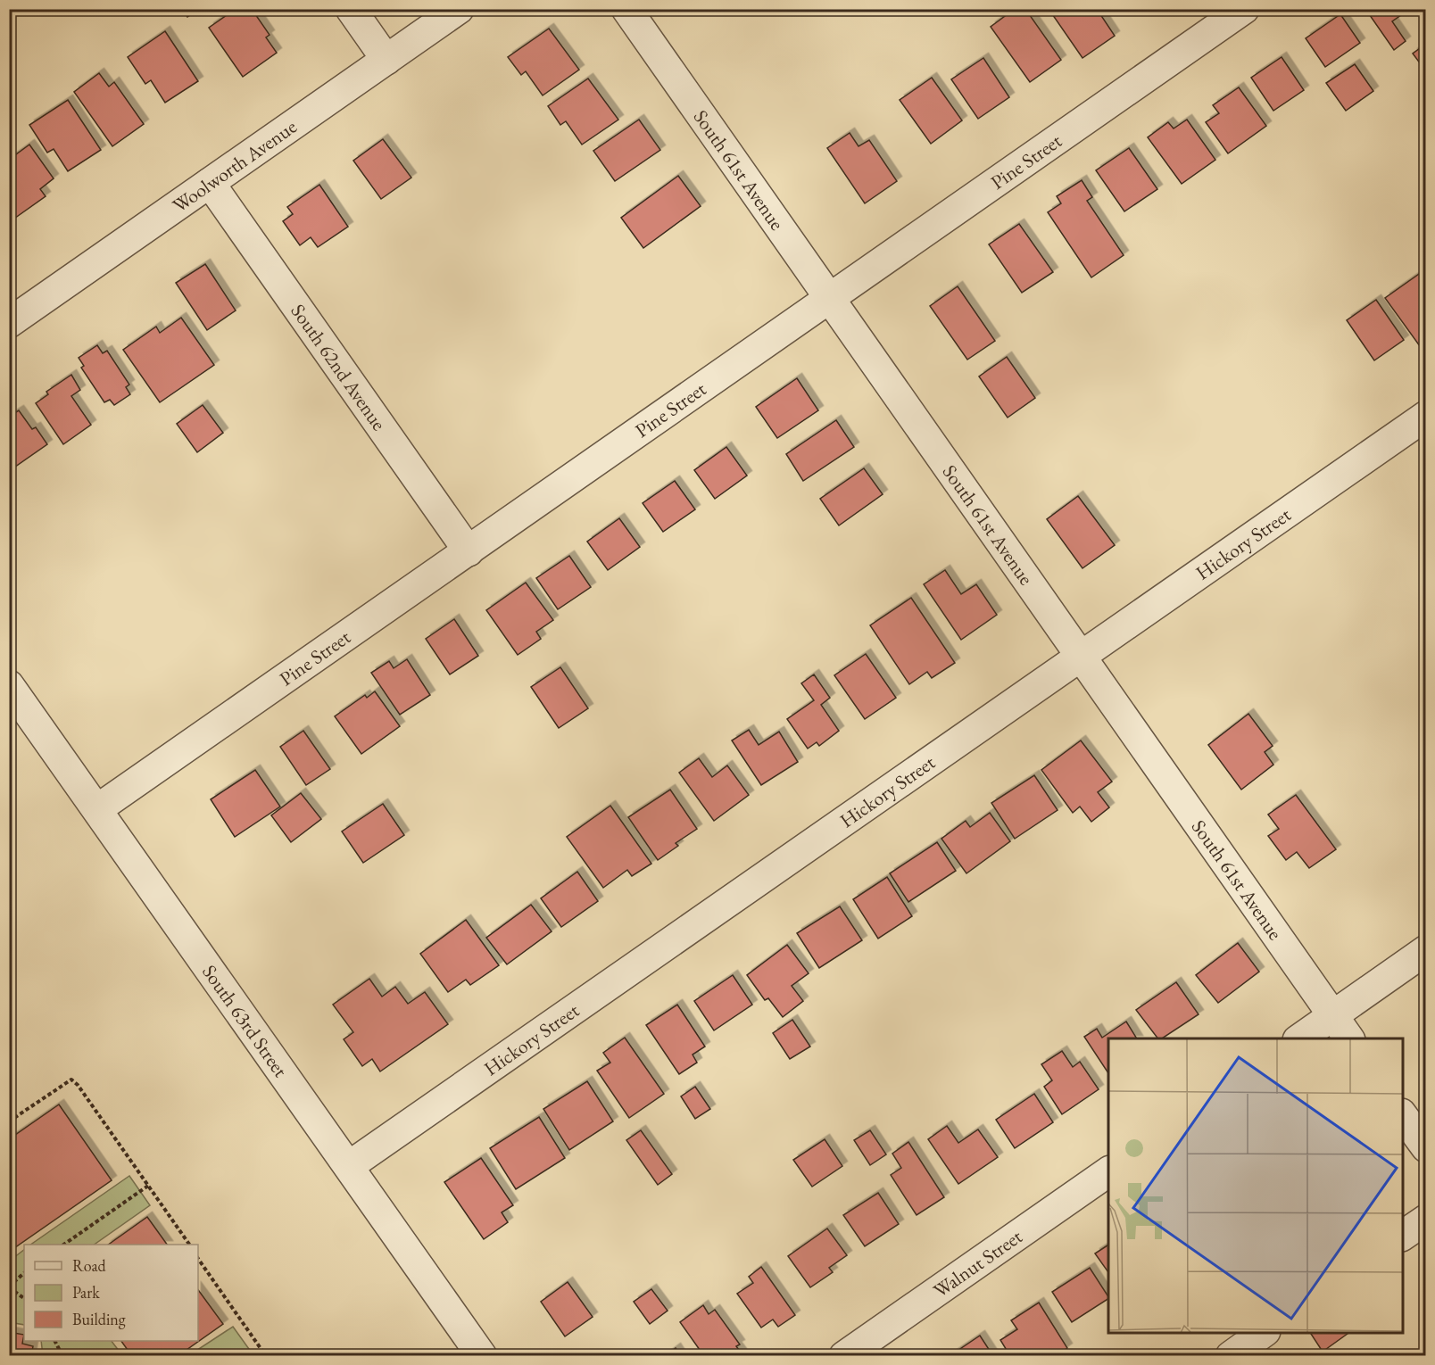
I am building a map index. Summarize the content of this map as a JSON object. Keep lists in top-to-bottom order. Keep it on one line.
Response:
{"streets":{"street":["Pine Street","Woolworth Avenue","South 61st Avenue","South 62nd Avenue","Hickory Street","South 63rd Street","Walnut Street"]},"crossings":[["Pine Street","South 61st Avenue"],["Pine Street","South 62nd Avenue"],["Pine Street","South 63rd Street"],["Woolworth Avenue","South 62nd Avenue"],["South 61st Avenue","Hickory Street"],["Hickory Street","South 63rd Street"]],"legend":["Road","Park","Building"]}
